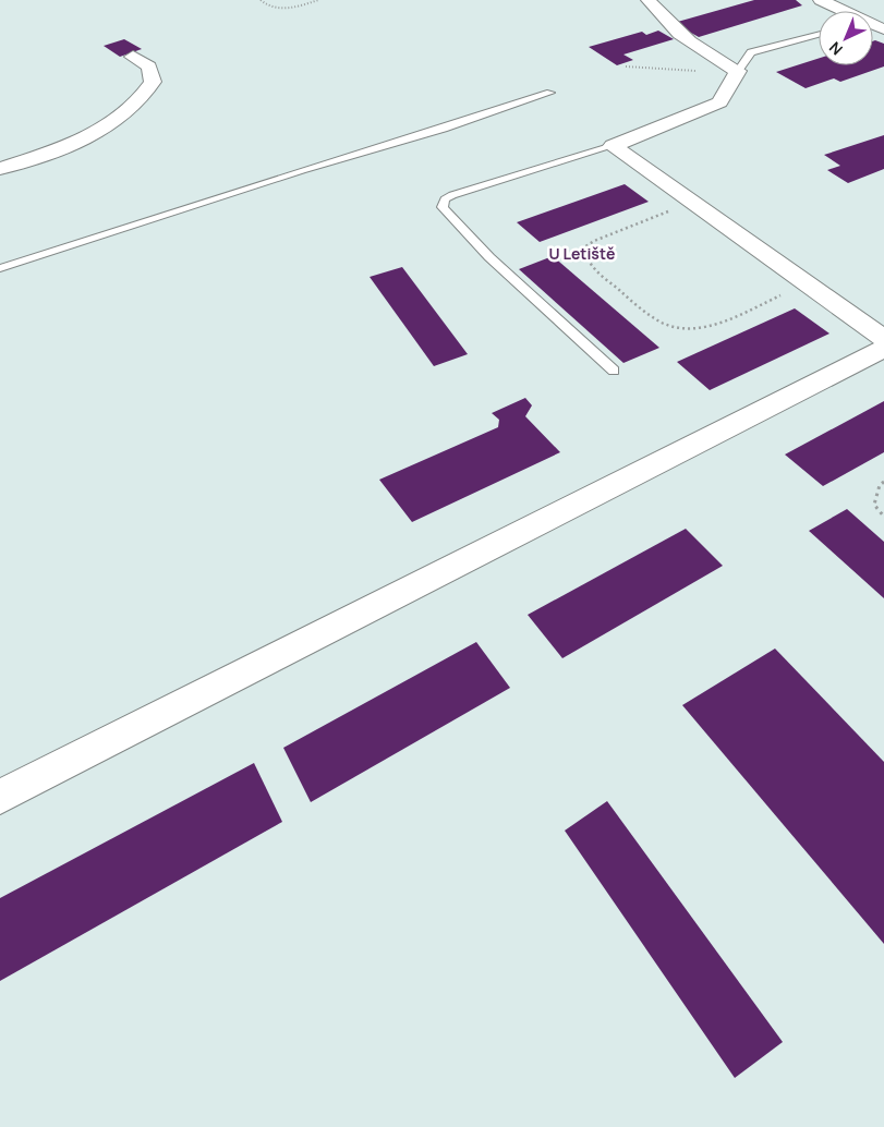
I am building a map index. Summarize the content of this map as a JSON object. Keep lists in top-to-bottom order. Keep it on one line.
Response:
{"districts":["U Letiště"],"north":"bottom left"}
